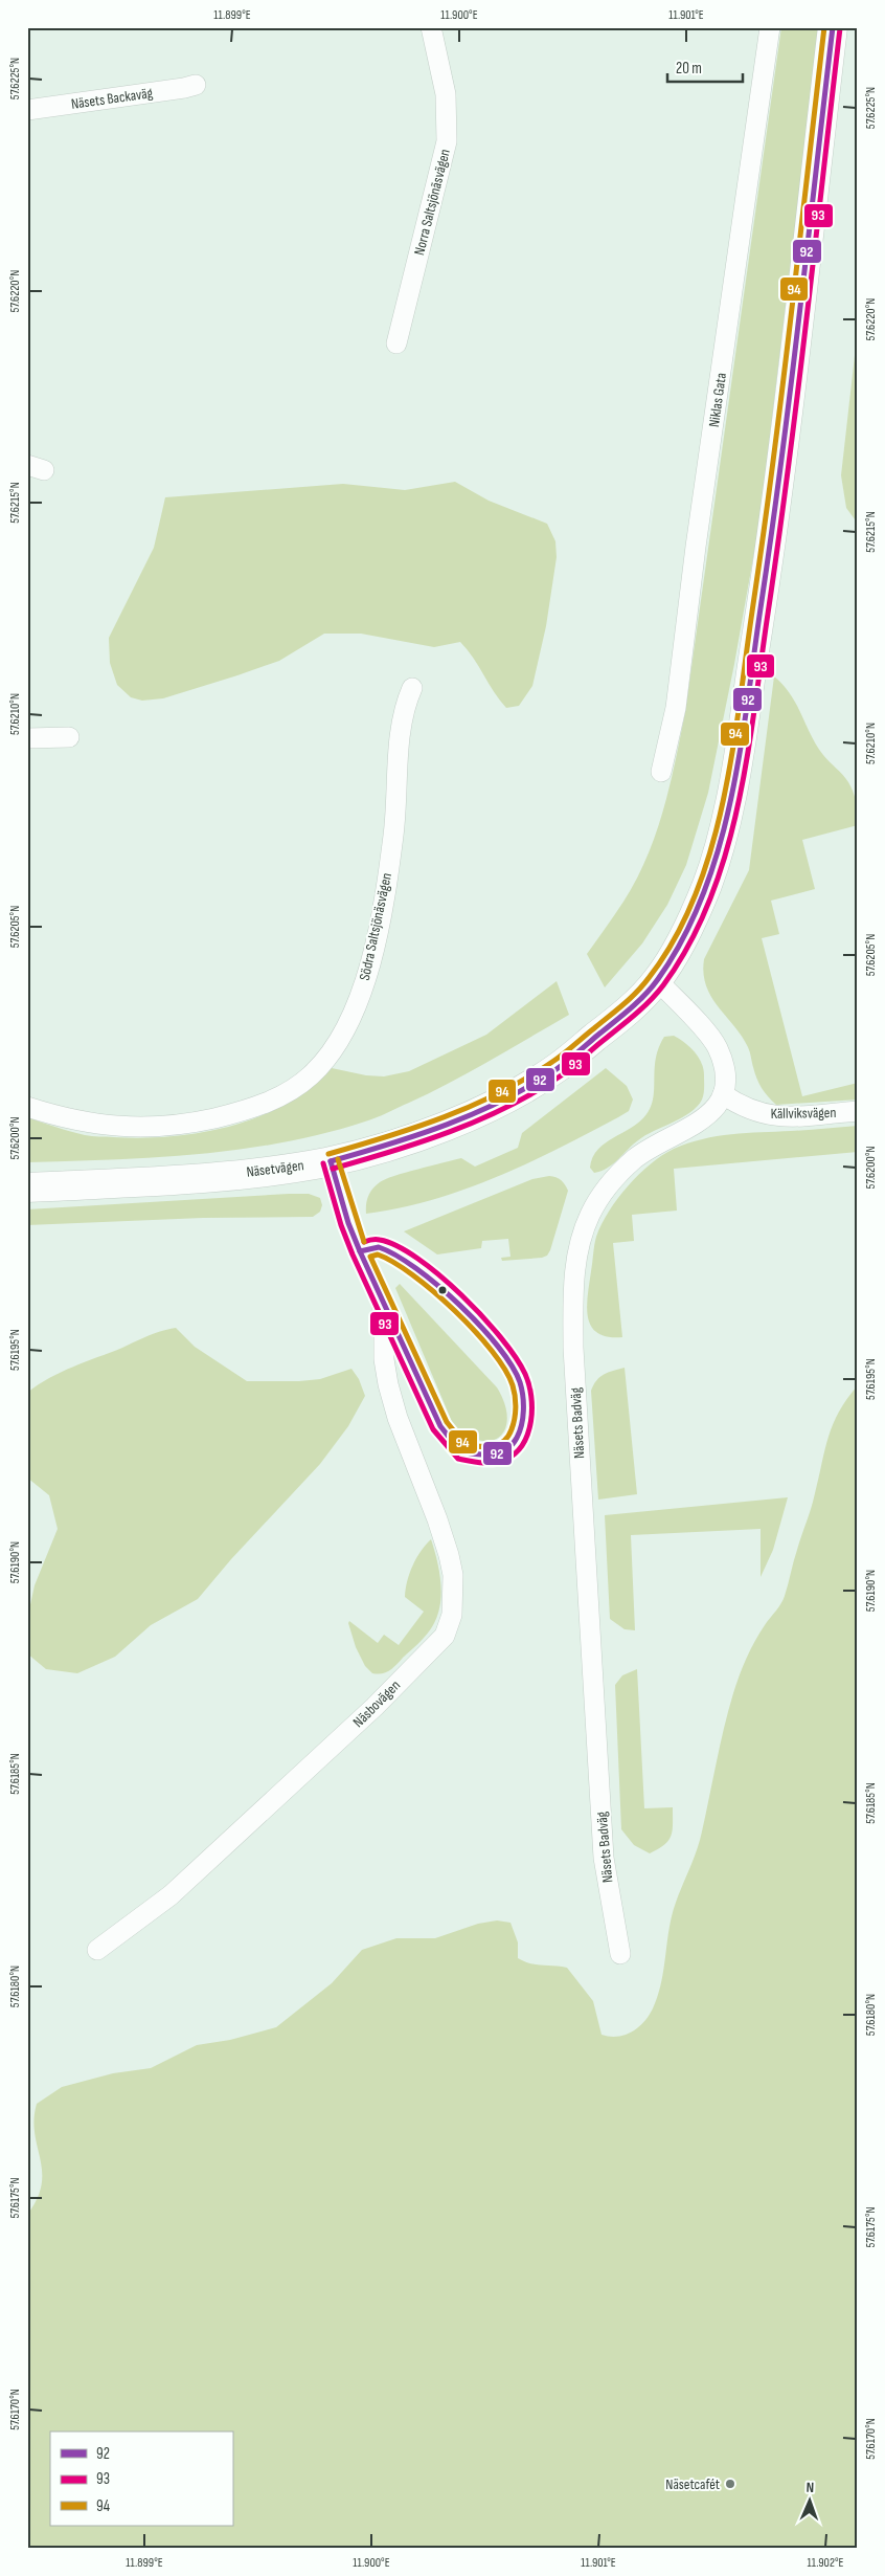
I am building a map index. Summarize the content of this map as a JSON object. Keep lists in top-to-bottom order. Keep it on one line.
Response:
{"streets":{"street":["Näsets Backaväg","Norra Saltsjönäsvägen","Niklas Gata","Södra Saltsjönäsvägen","Källviksvägen","Näsetvägen","Näsets Badväg","Näsbovägen"]},"crossings":[["Källviksvägen","Näsets Badväg"],["Näsetvägen","Näsbovägen"]],"places":["Näsetcafét"],"lines":["transit line 92","transit line 94","transit line 93"],"legend":["92","93","94"],"scale_bar":"20 m","north":"top","coordinates":["11.899°E","11.900°E","11.901°E","57.6225°N","57.6220°N","57.6215°N","57.6210°N","57.6205°N","57.6200°N","57.6195°N","57.6190°N","57.6185°N","57.6180°N","57.6175°N","57.6170°N","11.902°E"]}
